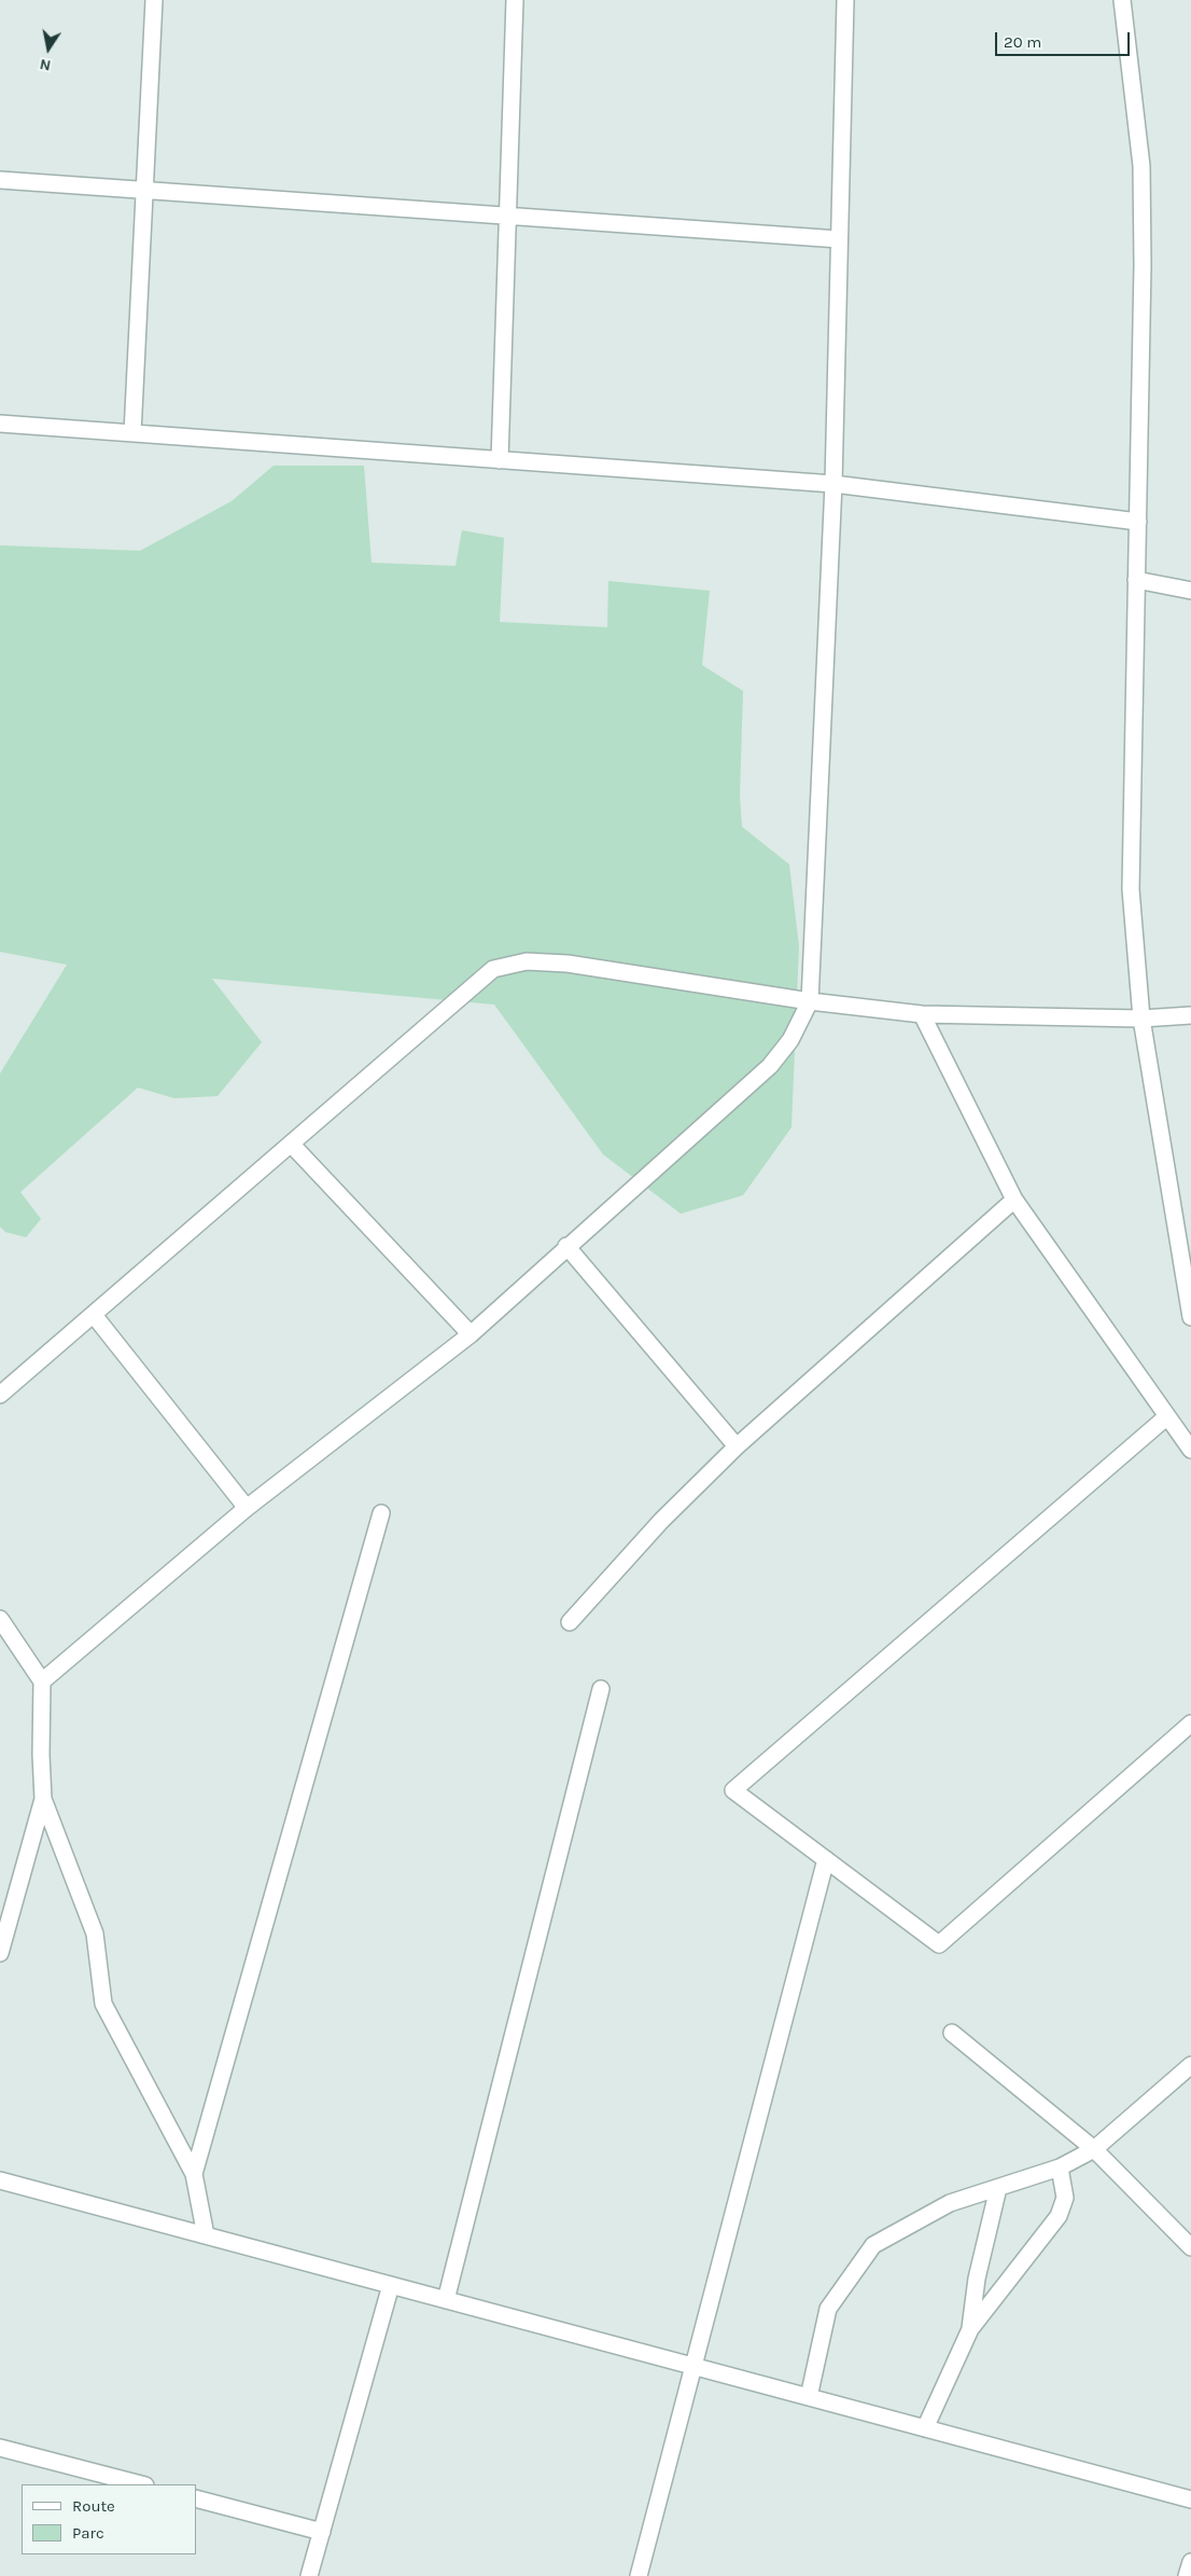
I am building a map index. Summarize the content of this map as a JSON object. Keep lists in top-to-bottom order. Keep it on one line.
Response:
{"legend":["Route","Parc"],"scale_bar":"20 m","north":"bottom"}
